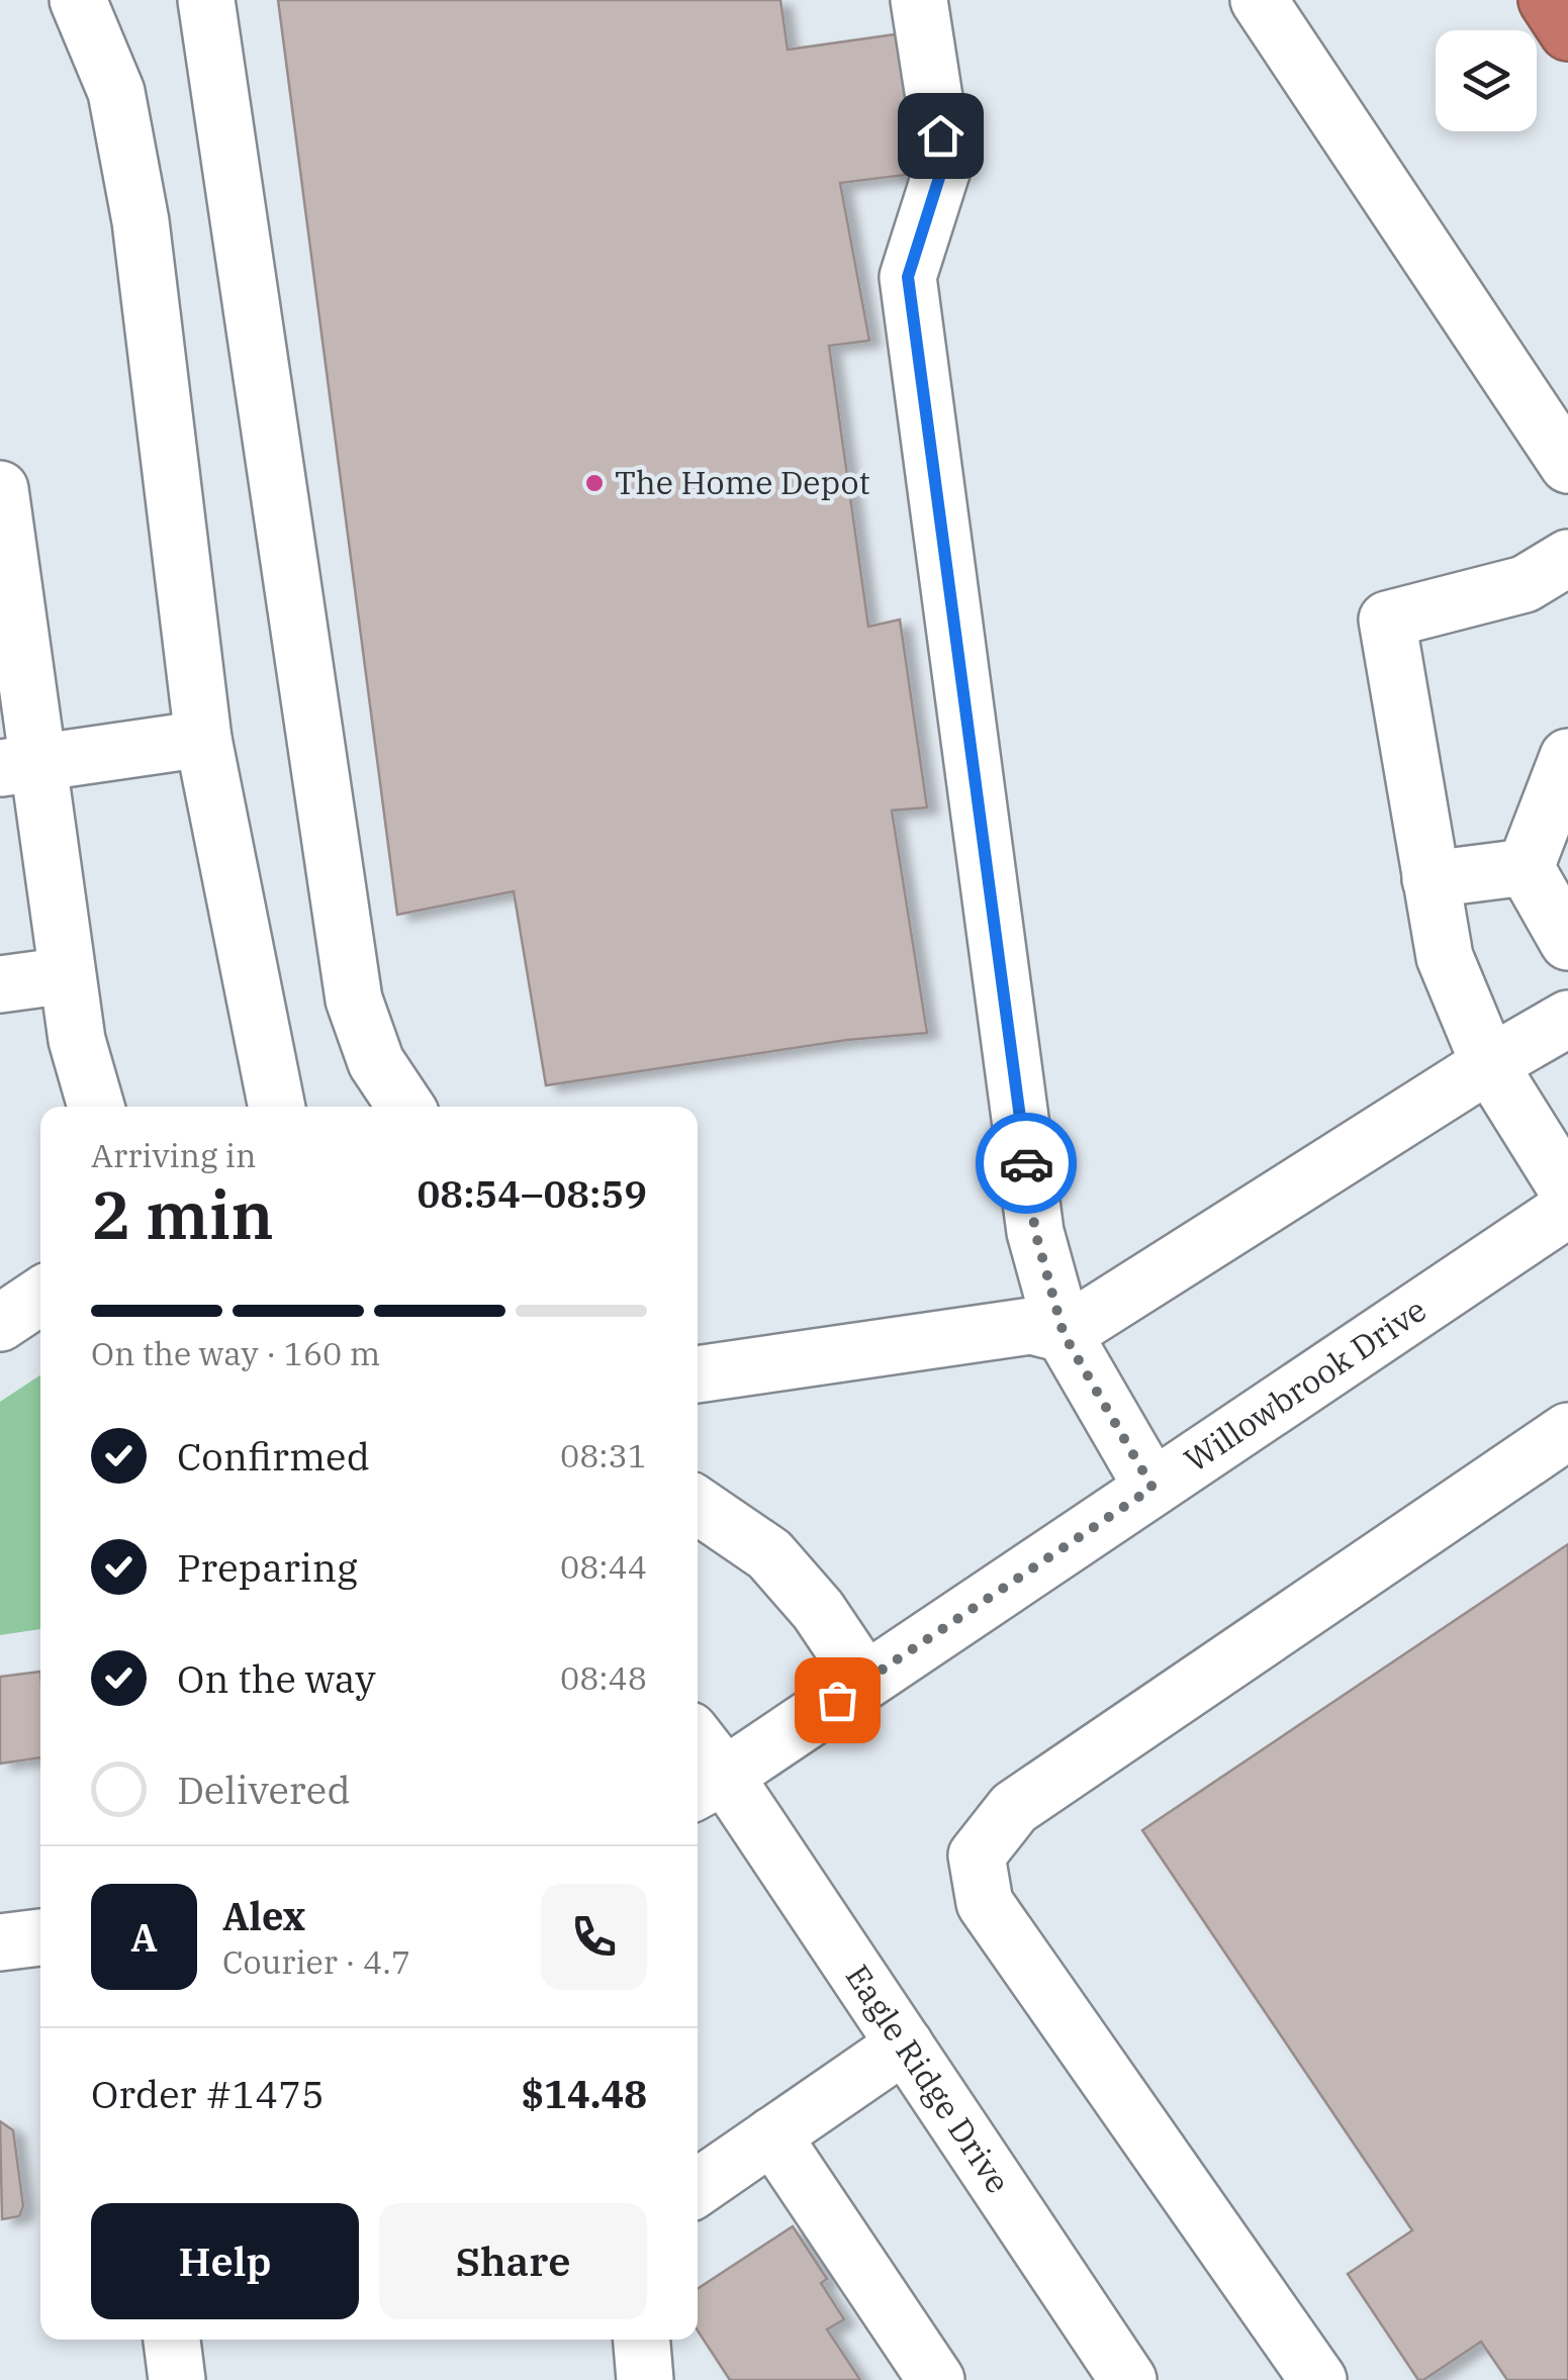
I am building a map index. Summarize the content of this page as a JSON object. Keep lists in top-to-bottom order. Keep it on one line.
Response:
{"streets":{"street":["Willowbrook Drive","Eagle Ridge Drive"]},"crossings":[["Willowbrook Drive","Eagle Ridge Drive"]],"places":["The Home Depot"],"page":{"heading":["2 min","Arriving in","08:54–08:59"],"panel":["Alex","Courier · 4.7","Order #1475","$14.48"],"bar":"On the way · 160 m","list":[["Confirmed","08:31"],["Preparing","08:44"],["On the way","08:48"],"Delivered"],"round":"A","buttons":["Help","Share"]}}
